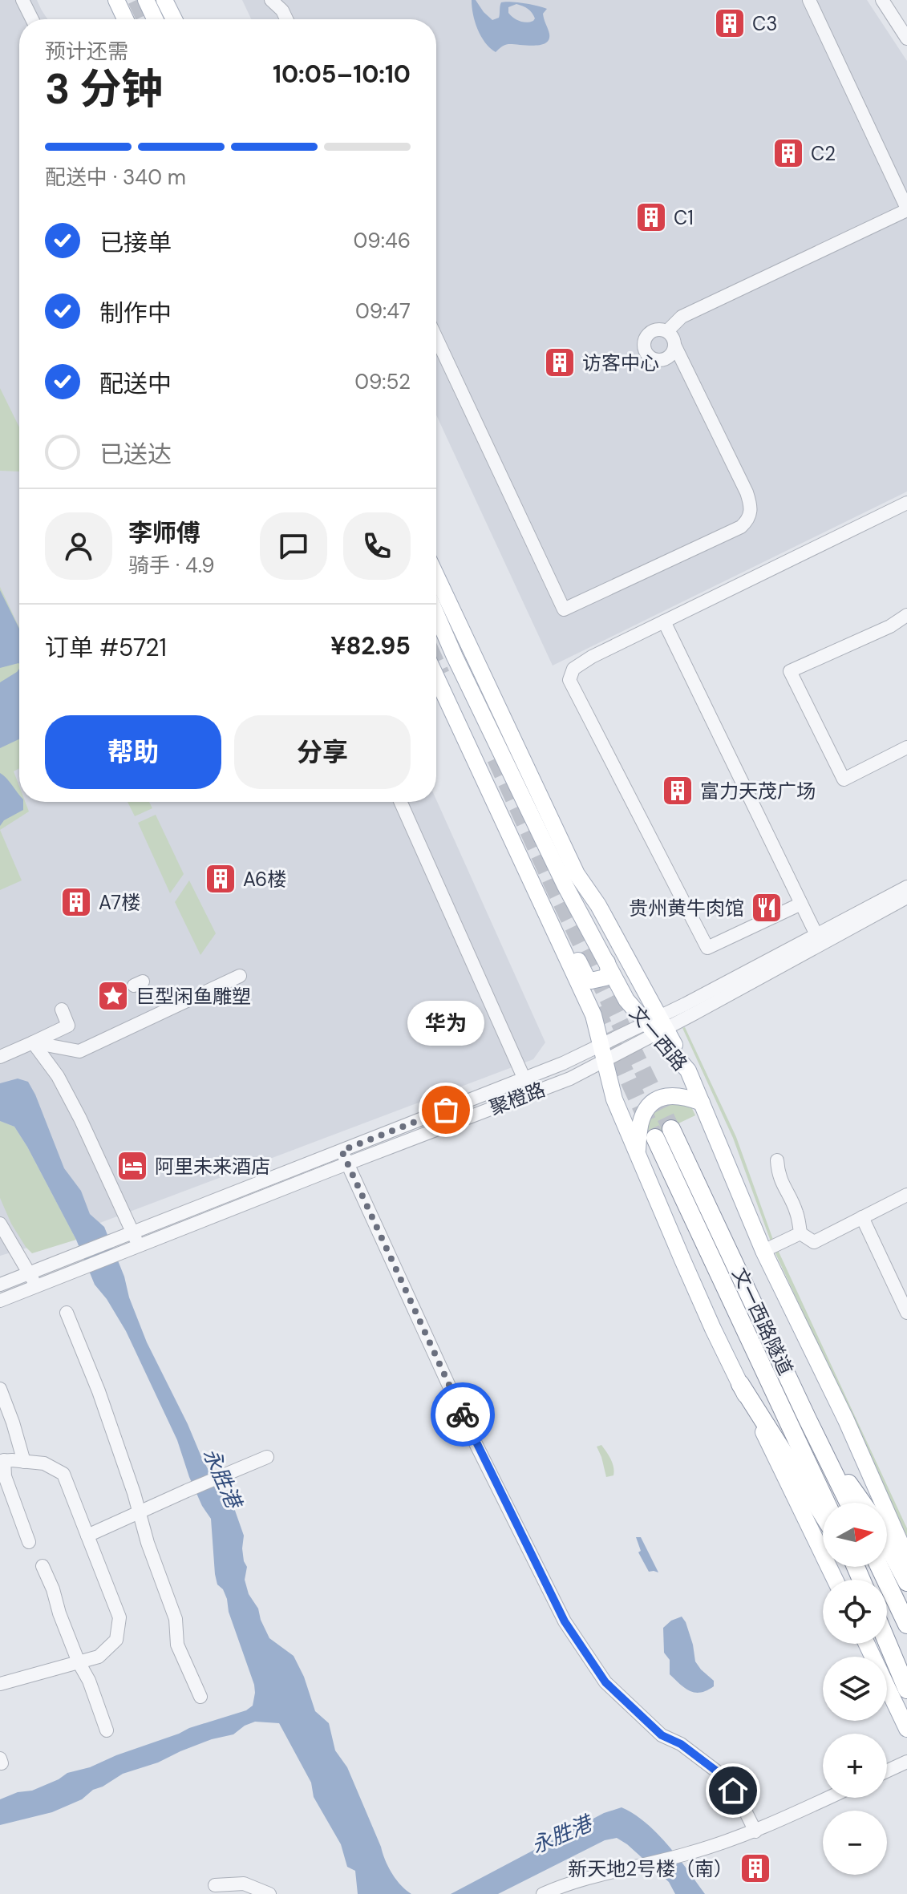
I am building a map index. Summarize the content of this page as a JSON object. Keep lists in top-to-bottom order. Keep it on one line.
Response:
{"streets":{"highway":["文一西路隧道"],"main road":["文一西路"],"street":["聚橙路"]},"crossings":[["文一西路","聚橙路"]],"water":["永胜港"],"places":{"building":["C3","C2","C1","访客中心","富力天茂广场","A6楼","A7楼","新天地2号楼（南）"],"restaurant":["贵州黄牛肉馆"],"place":["巨型闲鱼雕塑"],"other":["华为"],"hotel":["阿里未来酒店"]},"north":"right","page":{"heading":["3 分钟","预计还需","10:05–10:10"],"panel":["李师傅","骑手 · 4.9","订单 #5721","¥82.95"],"bar":"配送中 · 340 m","list":[["已接单","09:46"],["制作中","09:47"],["配送中","09:52"],"已送达"],"buttons":["帮助","分享"],"bubble":"华为","map_buttons":["+","−"]}}
